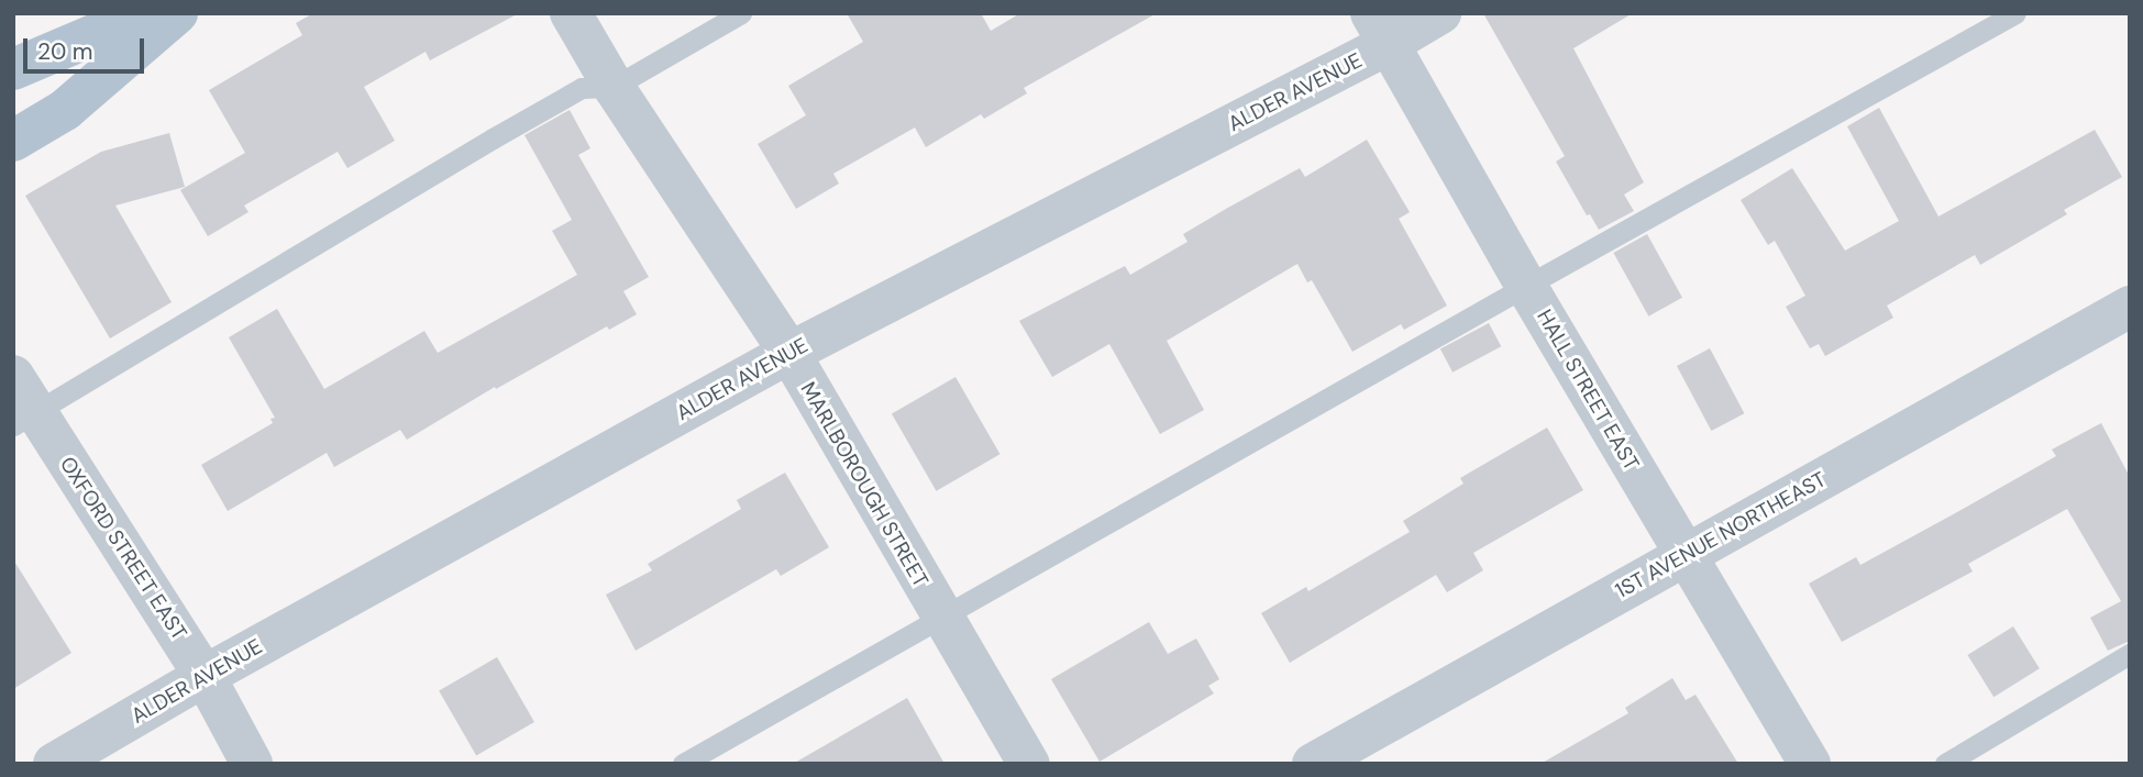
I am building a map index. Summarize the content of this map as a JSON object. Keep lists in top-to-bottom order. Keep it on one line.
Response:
{"streets":{"street":["ALDER AVENUE","HALL STREET EAST","MARLBOROUGH STREET","1ST AVENUE NORTHEAST","OXFORD STREET EAST"]},"crossings":[["ALDER AVENUE","HALL STREET EAST"],["ALDER AVENUE","MARLBOROUGH STREET"],["ALDER AVENUE","OXFORD STREET EAST"],["HALL STREET EAST","1ST AVENUE NORTHEAST"]],"scale_bar":"20 m"}
